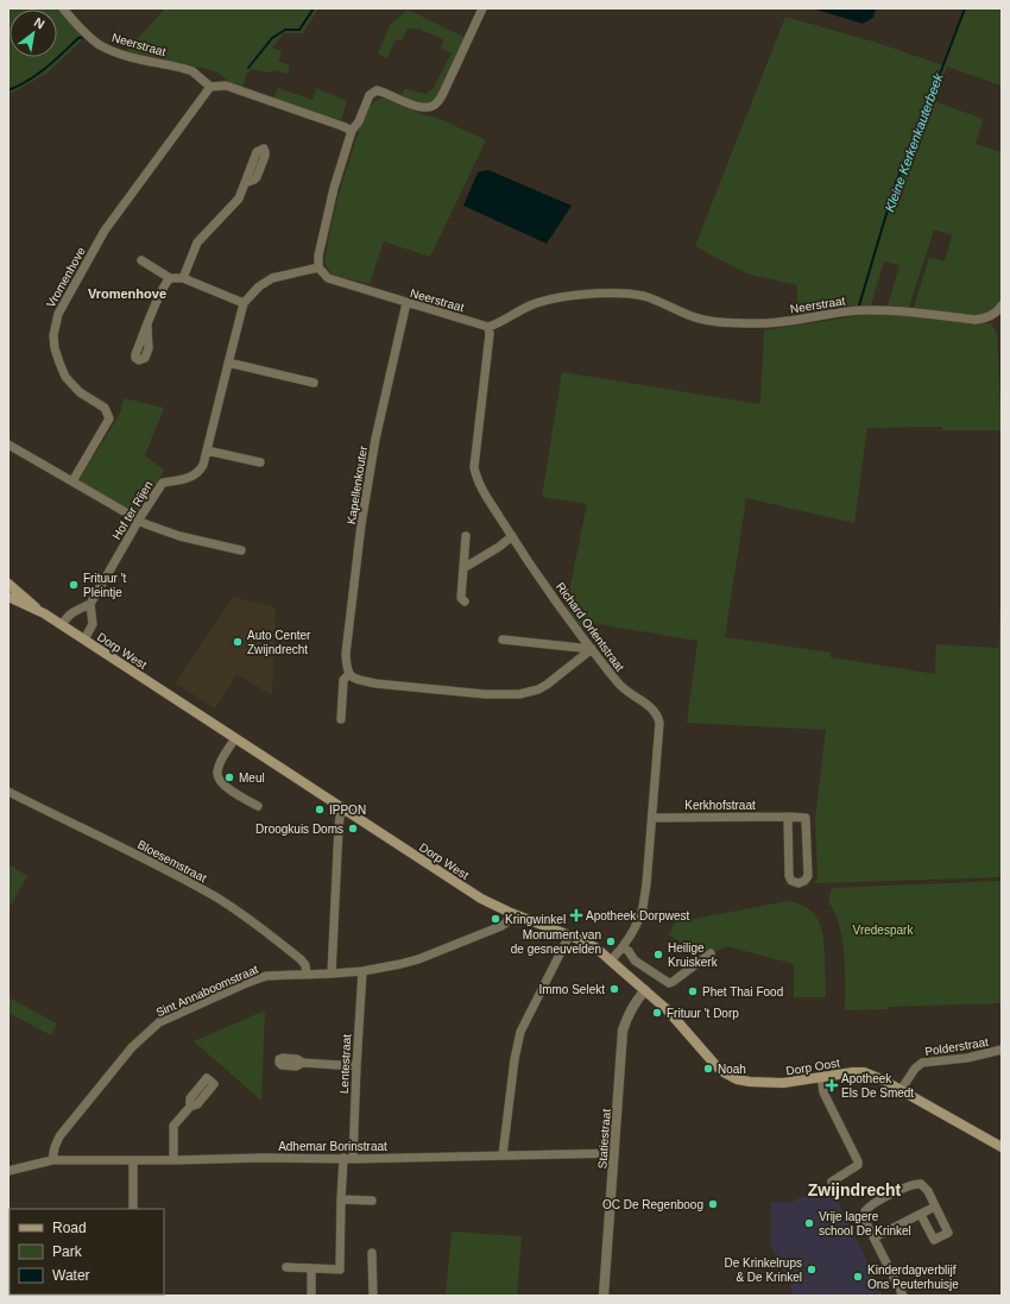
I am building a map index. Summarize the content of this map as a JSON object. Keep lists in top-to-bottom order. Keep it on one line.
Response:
{"streets":{"main road":["Dorp West","Dorp Oost"],"street":["Neerstraat","Vromenhove","Kapellenkouter","Hof ter Rijen","Richard Orlentstraat","Kerkhofstraat","Bloesemstraat","Sint Annaboomstraat","Polderstraat","Lentestraat","Statiestraat","Adhemar Borinstraat"]},"crossings":[["Neerstraat","Vromenhove"],["Neerstraat","Kapellenkouter"],["Neerstraat","Hof ter Rijen"],["Neerstraat","Richard Orlentstraat"],["Richard Orlentstraat","Dorp West"],["Richard Orlentstraat","Kerkhofstraat"],["Dorp West","Sint Annaboomstraat"],["Dorp West","Dorp Oost"],["Dorp West","Statiestraat"],["Bloesemstraat","Sint Annaboomstraat"],["Sint Annaboomstraat","Lentestraat"],["Sint Annaboomstraat","Adhemar Borinstraat"],["Polderstraat","Dorp Oost"],["Lentestraat","Adhemar Borinstraat"],["Dorp Oost","Statiestraat"],["Statiestraat","Adhemar Borinstraat"]],"districts":["Vromenhove","Zwijndrecht"],"water":["Kleine Kerkenkauterbeek"],"parks":["Vredespark"],"places":{"other":["Frituur 't Pleintje","Auto Center Zwijndrecht","Meul","IPPON","Droogkuis Doms","Kringwinkel","Monument van de gesneuvelden","Heilige Kruiskerk","Immo Selekt","Phet Thai Food","Frituur 't Dorp","Noah","OC De Regenboog","Vrije lagere school De Krinkel","De Krinkelrups & De Krinkel","Kinderdagverblijf Ons Peuterhuisje"],"health":["Apotheek Dorpwest","Apotheek Els De Smedt"]},"legend":["Road","Park","Water"],"north":"top right"}
